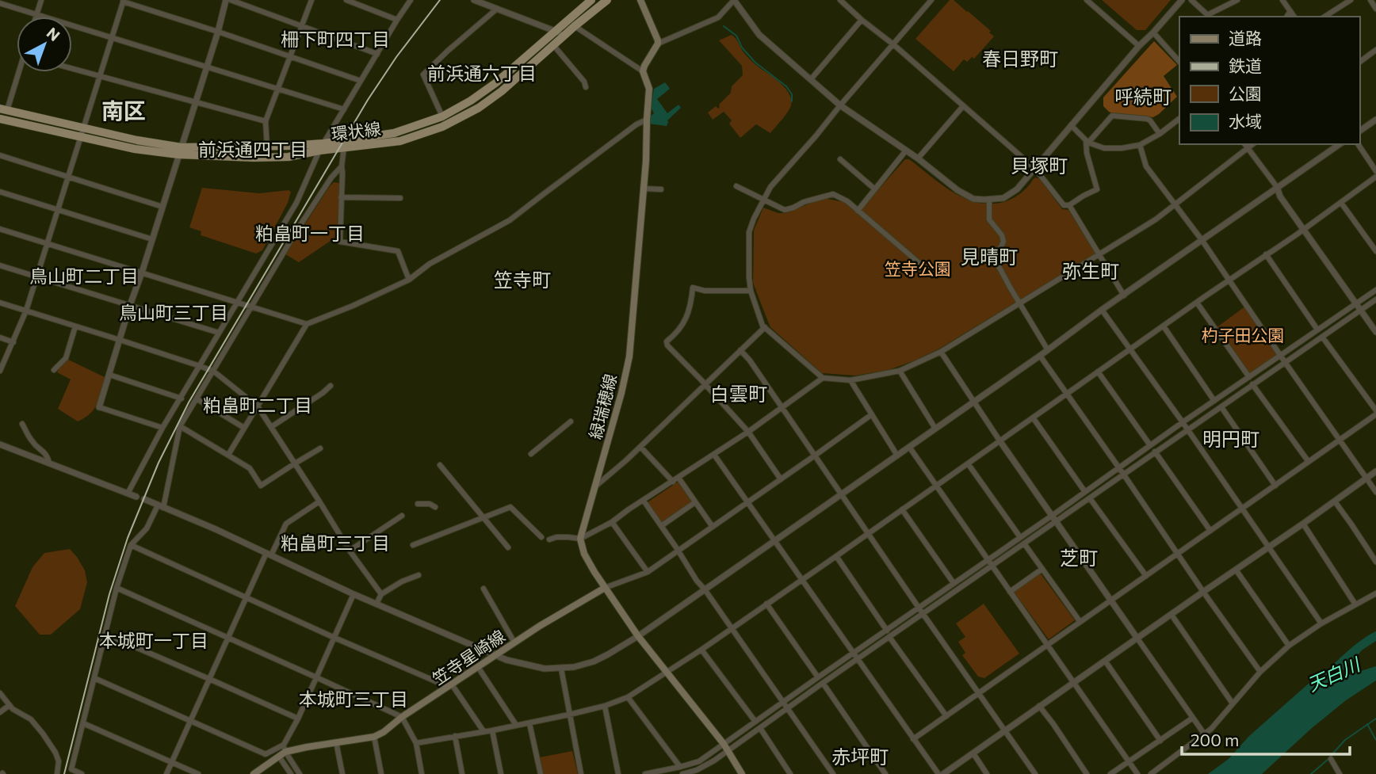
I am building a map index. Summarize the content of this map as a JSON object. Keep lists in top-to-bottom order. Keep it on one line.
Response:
{"streets":{"main road":["環状線","緑瑞穂線","笠寺星崎線"]},"districts":["柵下町四丁目","春日野町","前浜通六丁目","呼続町","南区","前浜通四丁目","貝塚町","粕畠町一丁目","見晴町","弥生町","鳥山町二丁目","笠寺町","鳥山町三丁目","白雲町","粕畠町二丁目","明円町","粕畠町三丁目","芝町","本城町一丁目","本城町三丁目","赤坪町"],"water":["天白川"],"parks":["笠寺公園","杓子田公園"],"legend":["道路","鉄道","公園","水域"],"scale_bar":"200 m","north":"top right"}
